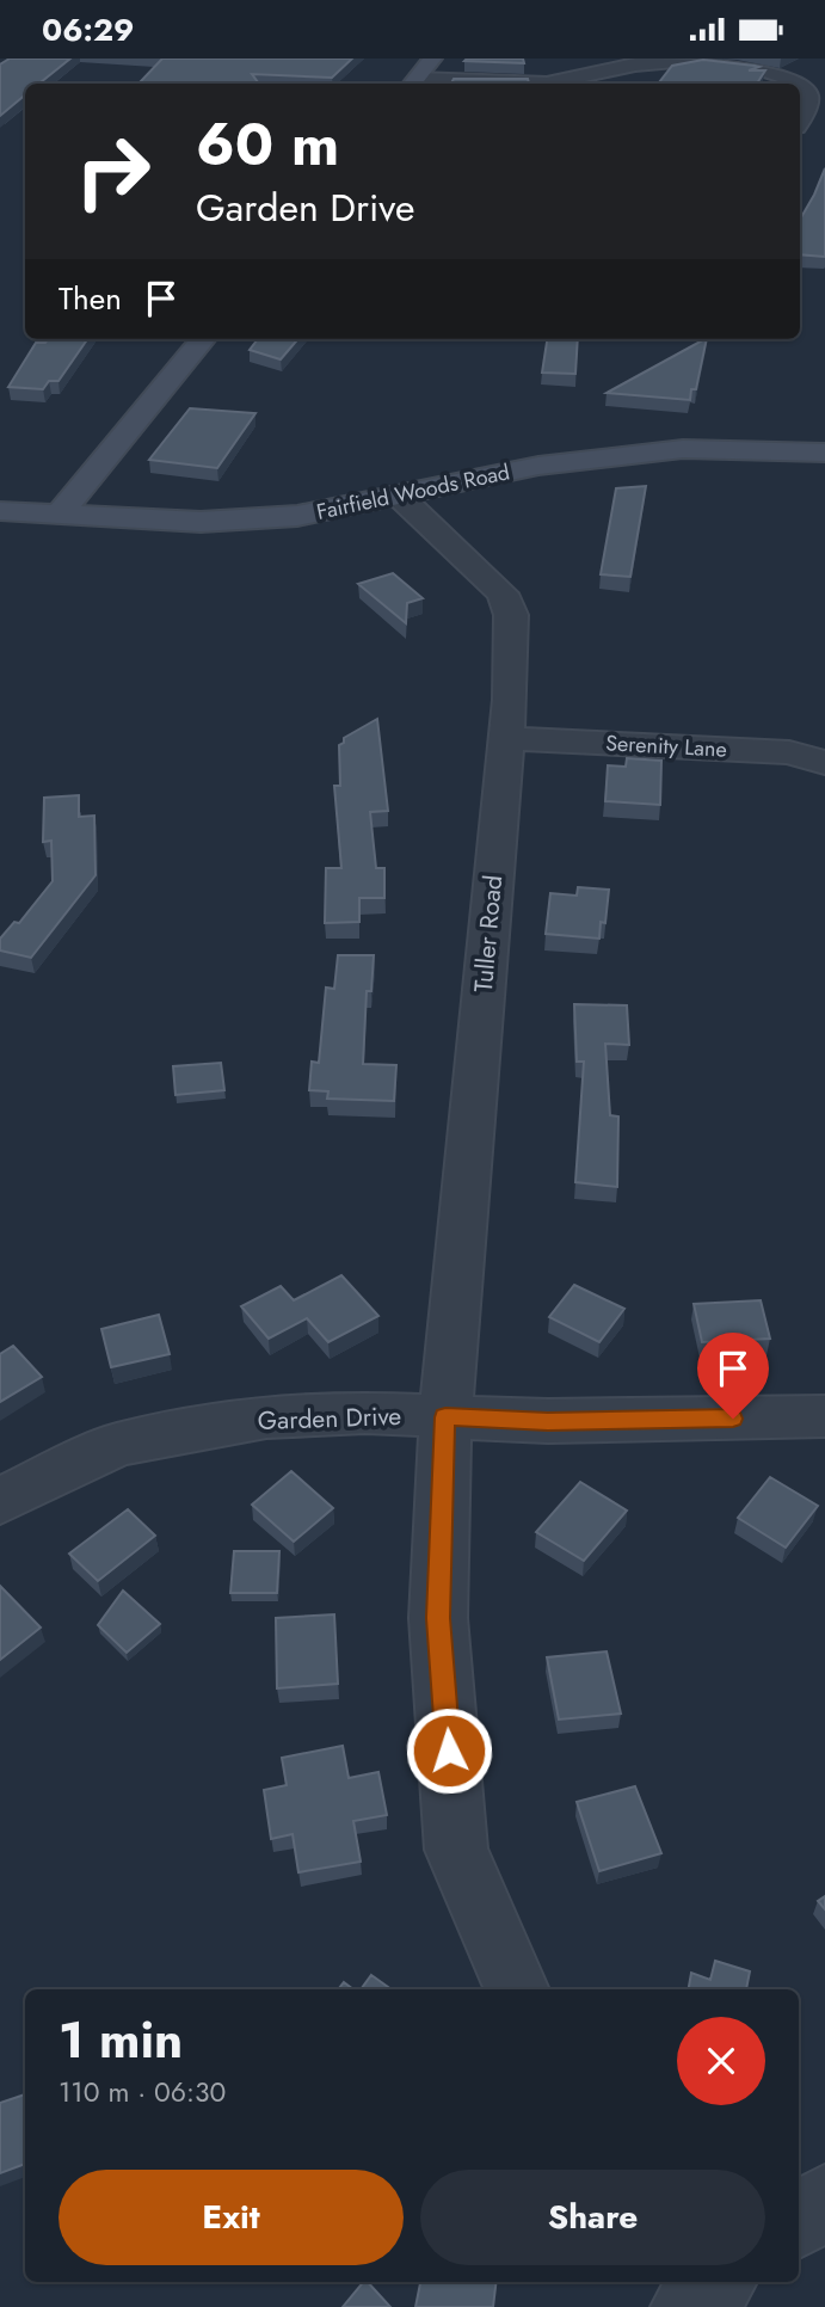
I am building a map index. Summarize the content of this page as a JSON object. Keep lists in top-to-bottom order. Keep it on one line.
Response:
{"streets":{"main road":["Fairfield Woods Road"],"street":["Serenity Lane","Tuller Road","Garden Drive"]},"crossings":[["Fairfield Woods Road","Tuller Road"],["Serenity Lane","Tuller Road"],["Tuller Road","Garden Drive"]],"page":{"status":"06:29","turn":["60 m","Garden Drive"],"then":"Then","heading":["1 min","110 m · 06:30"],"buttons":["Exit","Share"]}}
